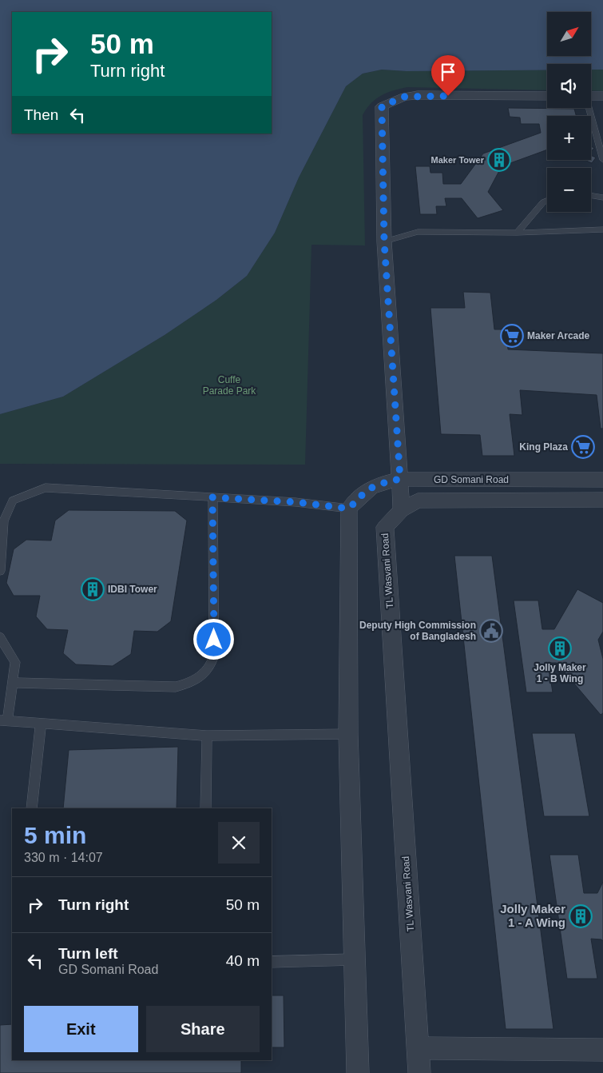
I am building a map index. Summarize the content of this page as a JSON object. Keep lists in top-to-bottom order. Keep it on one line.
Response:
{"streets":{"street":["GD Somani Road","TL Wasvani Road"]},"crossings":[["GD Somani Road","TL Wasvani Road"]],"parks":["Cuffe Parade Park"],"places":{"building":["Maker Tower","IDBI Tower","Jolly Maker 1 - B Wing","Jolly Maker 1 - A Wing"],"supermarket":["Maker Arcade","King Plaza"],"public building":["Deputy High Commission of Bangladesh"]},"north":"top right","page":{"map_buttons":["+","−"],"turn":["50 m","Turn right"],"then":"Then","heading":["5 min","330 m · 14:07"],"list":[{"name":"Turn right","value":"50 m"},{"name":"Turn left","note":"GD Somani Road","value":"40 m"}],"buttons":["Exit","Share"]}}
